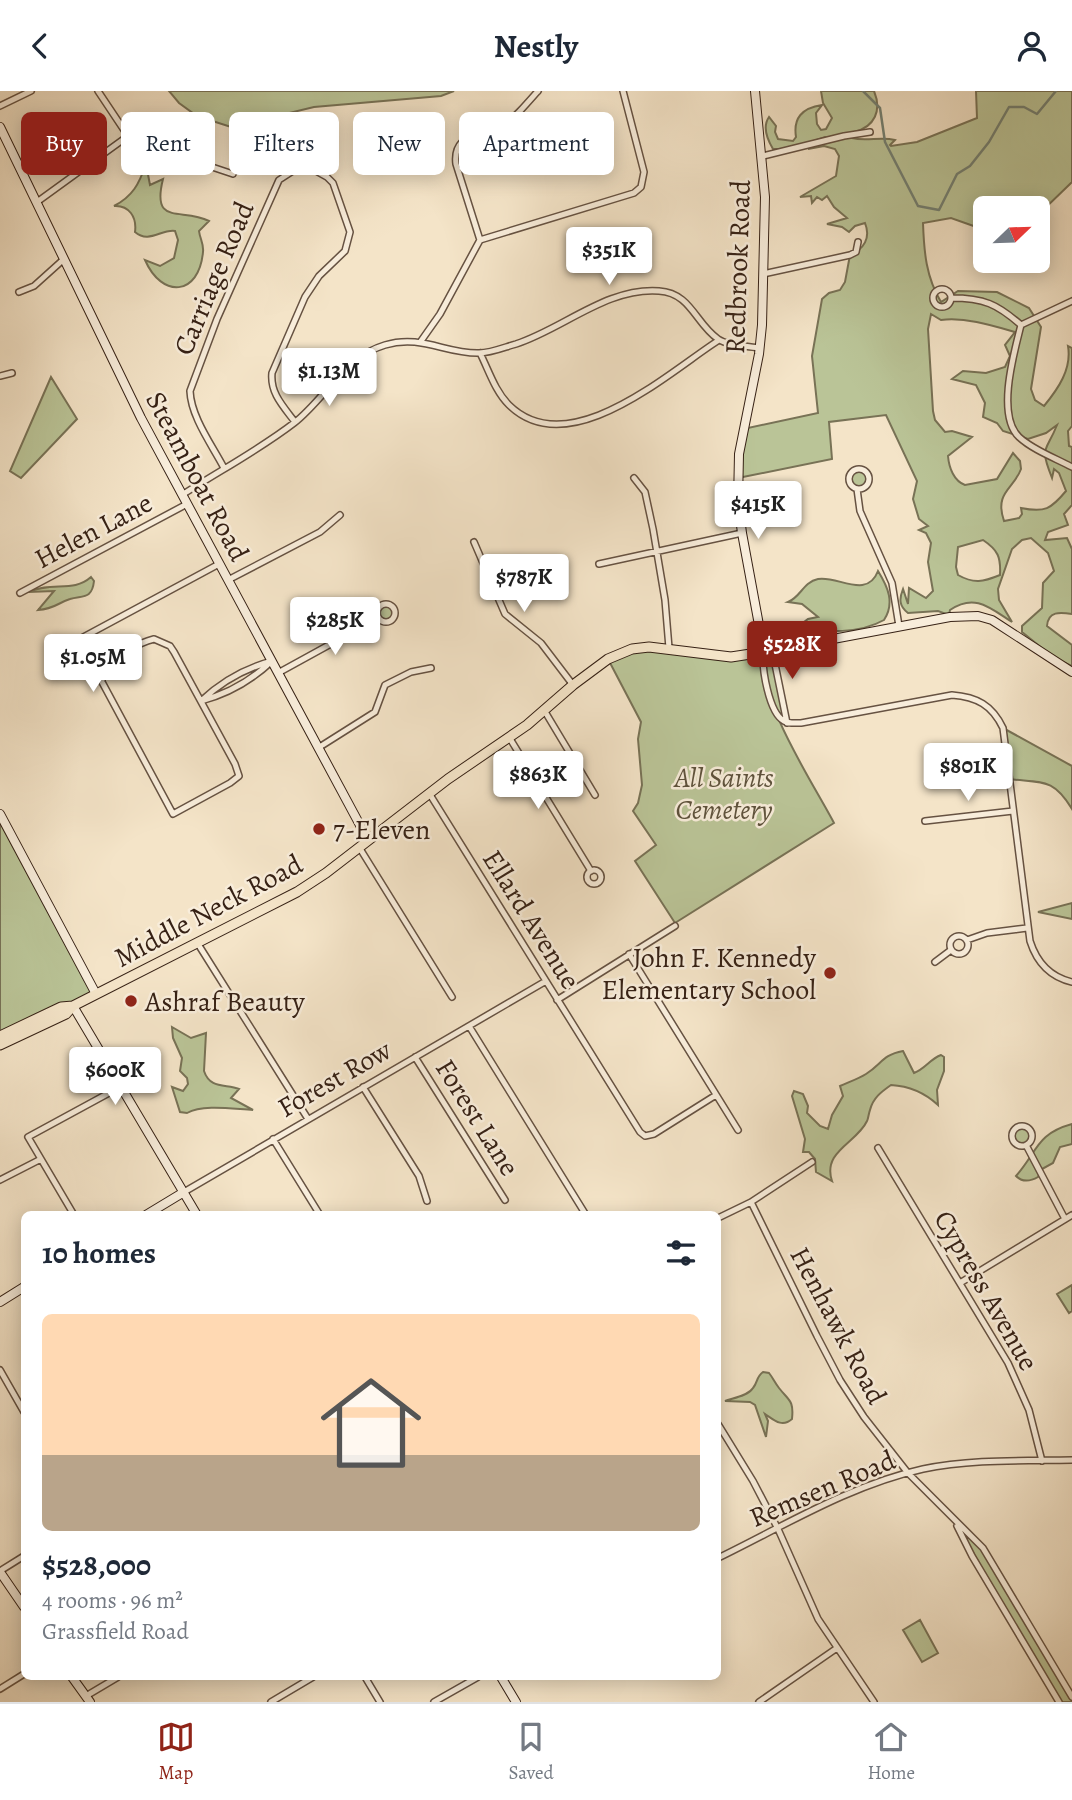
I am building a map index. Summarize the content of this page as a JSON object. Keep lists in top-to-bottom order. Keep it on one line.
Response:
{"streets":{"main road":["Redbrook Road","Steamboat Road","Middle Neck Road","Forest Row"],"street":["Carriage Road","Helen Lane","Ellard Avenue","Forest Lane","Cypress Avenue","Henhawk Road","Remsen Road"]},"crossings":[["Redbrook Road","Middle Neck Road"],["Steamboat Road","Helen Lane"],["Steamboat Road","Middle Neck Road"],["Middle Neck Road","Ellard Avenue"],["Ellard Avenue","Forest Row"],["Forest Row","Forest Lane"],["Cypress Avenue","Remsen Road"],["Henhawk Road","Remsen Road"]],"parks":["All Saints Cemetery"],"places":["7-Eleven","John F. Kennedy Elementary School","Ashraf Beauty"],"north":"top right","page":{"header":"Nestly","chip":["Buy","Rent","Filters","New","Apartment"],"price":["$351K","$1.13M","$415K","$787K","$285K","$528K","$1.05M","$801K","$863K","$600K"],"heading":"10 homes","list":[{"name":"$528,000","note":"4 rooms · 96 m² · Grassfield Road"}],"tabs":["Map","Saved","Home"]}}
